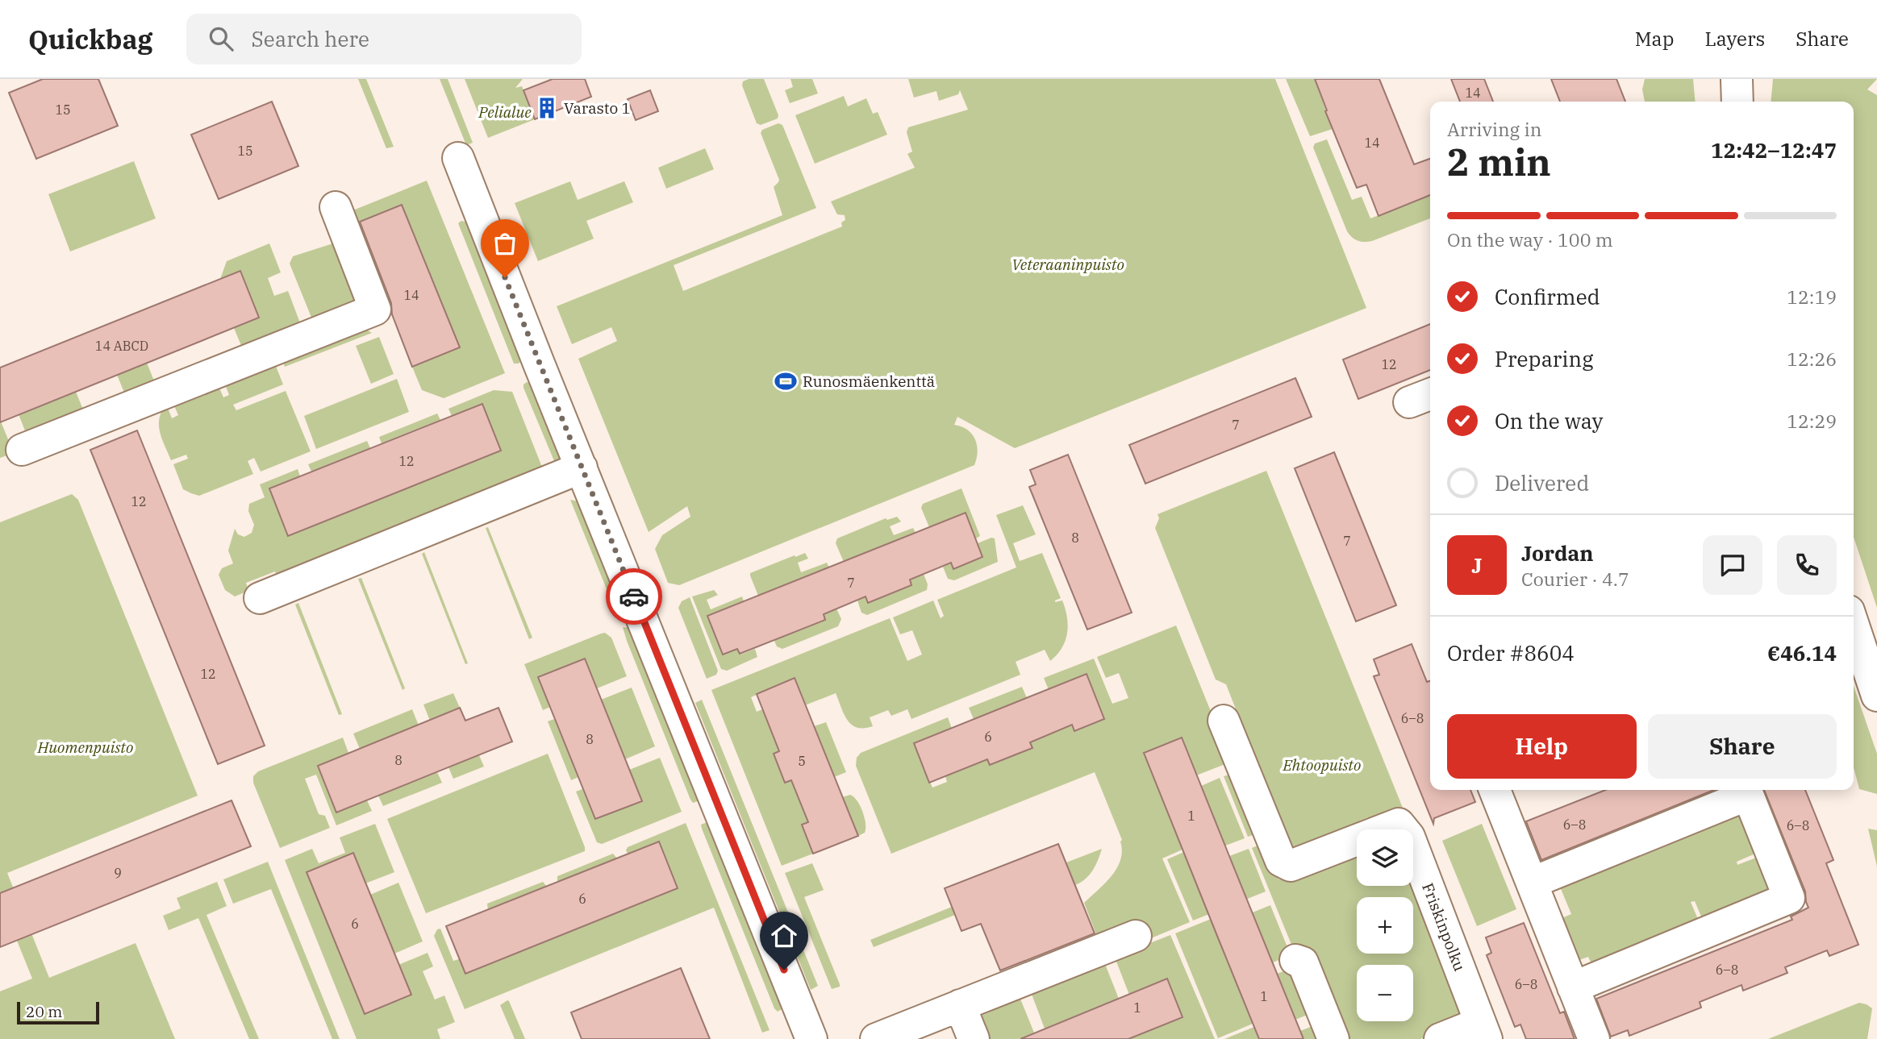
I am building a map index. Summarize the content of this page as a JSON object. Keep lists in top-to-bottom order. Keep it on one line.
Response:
{"streets":{"street":["Friskinpolku"]},"parks":["Pelialue","Veteraaninpuisto","Huomenpuisto","Ehtoopuisto"],"places":{"building":["Varasto 1"],"sports":["Runosmäenkenttä"]},"house_numbers":["14","15","14","15","14","14 ABCD","12","7","12","12","8","7","7","12","6–8","6","8","8","5","1","6–8","6–8","9","6","6","6–8","6–8","1","1"],"scale_bar":"20 m","page":{"header":"Quickbag","search":"Search here","nav":["Map","Layers","Share"],"heading":["2 min","Arriving in","12:42–12:47"],"panel":["Jordan","Courier · 4.7","Order #8604","€46.14"],"bar":"On the way · 100 m","list":[["Confirmed","12:19"],["Preparing","12:26"],["On the way","12:29"],"Delivered"],"round":"J","buttons":["Help","Share"],"map_buttons":["+","−"],"scale":"20 m"}}
